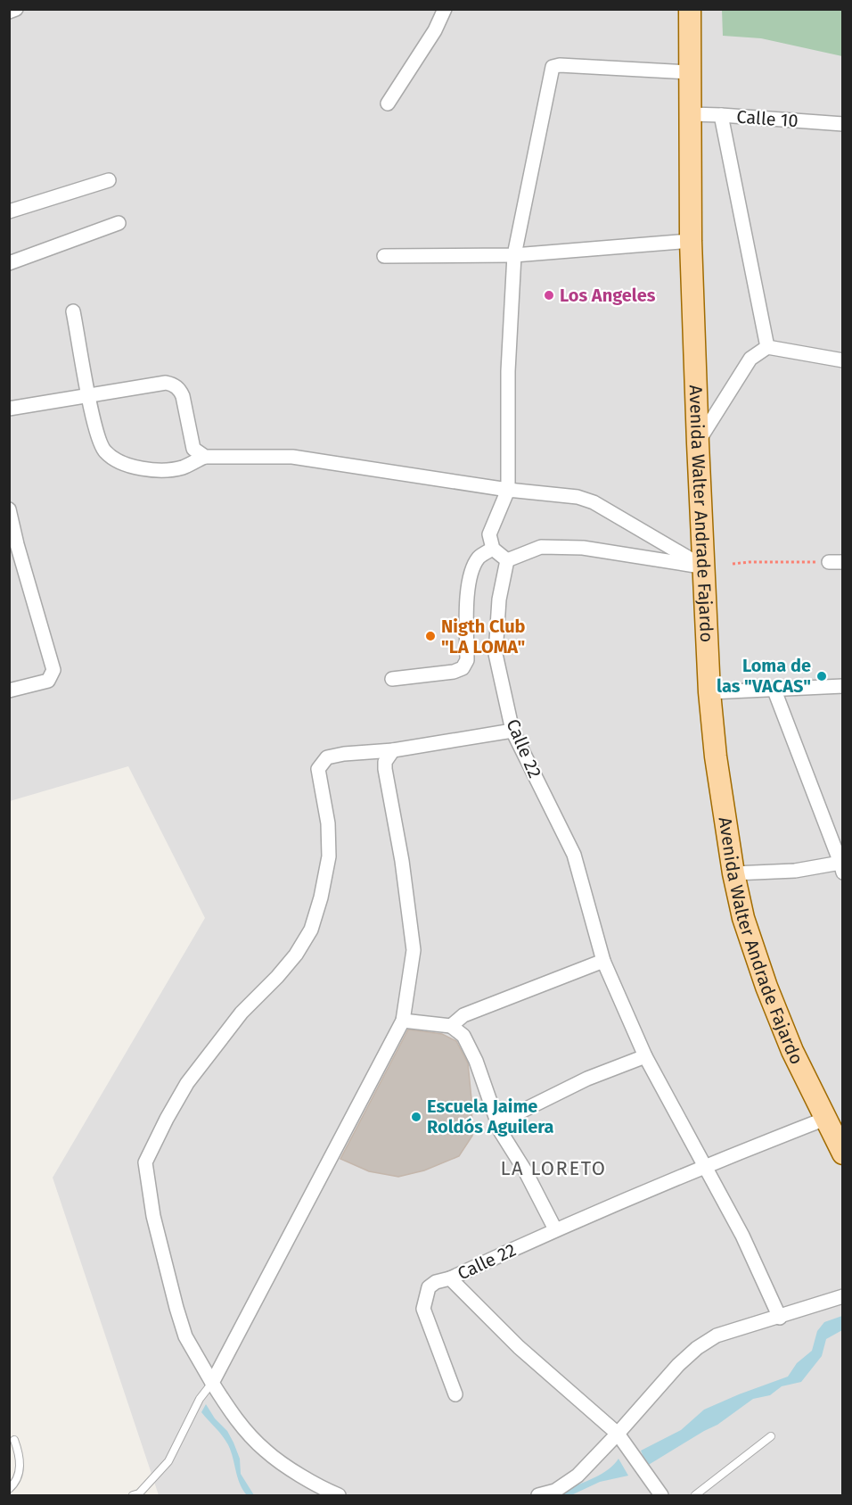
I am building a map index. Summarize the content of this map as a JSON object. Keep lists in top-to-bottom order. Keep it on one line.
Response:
{"streets":{"main road":["Avenida Walter Andrade Fajardo"],"street":["Calle 10","Calle 22"]},"crossings":[["Calle 10","Avenida Walter Andrade Fajardo"],["Avenida Walter Andrade Fajardo","Calle 22"]],"districts":["LA LORETO"],"places":["Los Angeles","Nigth Club \"LA LOMA\"","Loma de las \"VACAS\"","Escuela Jaime Roldós Aguilera"]}
